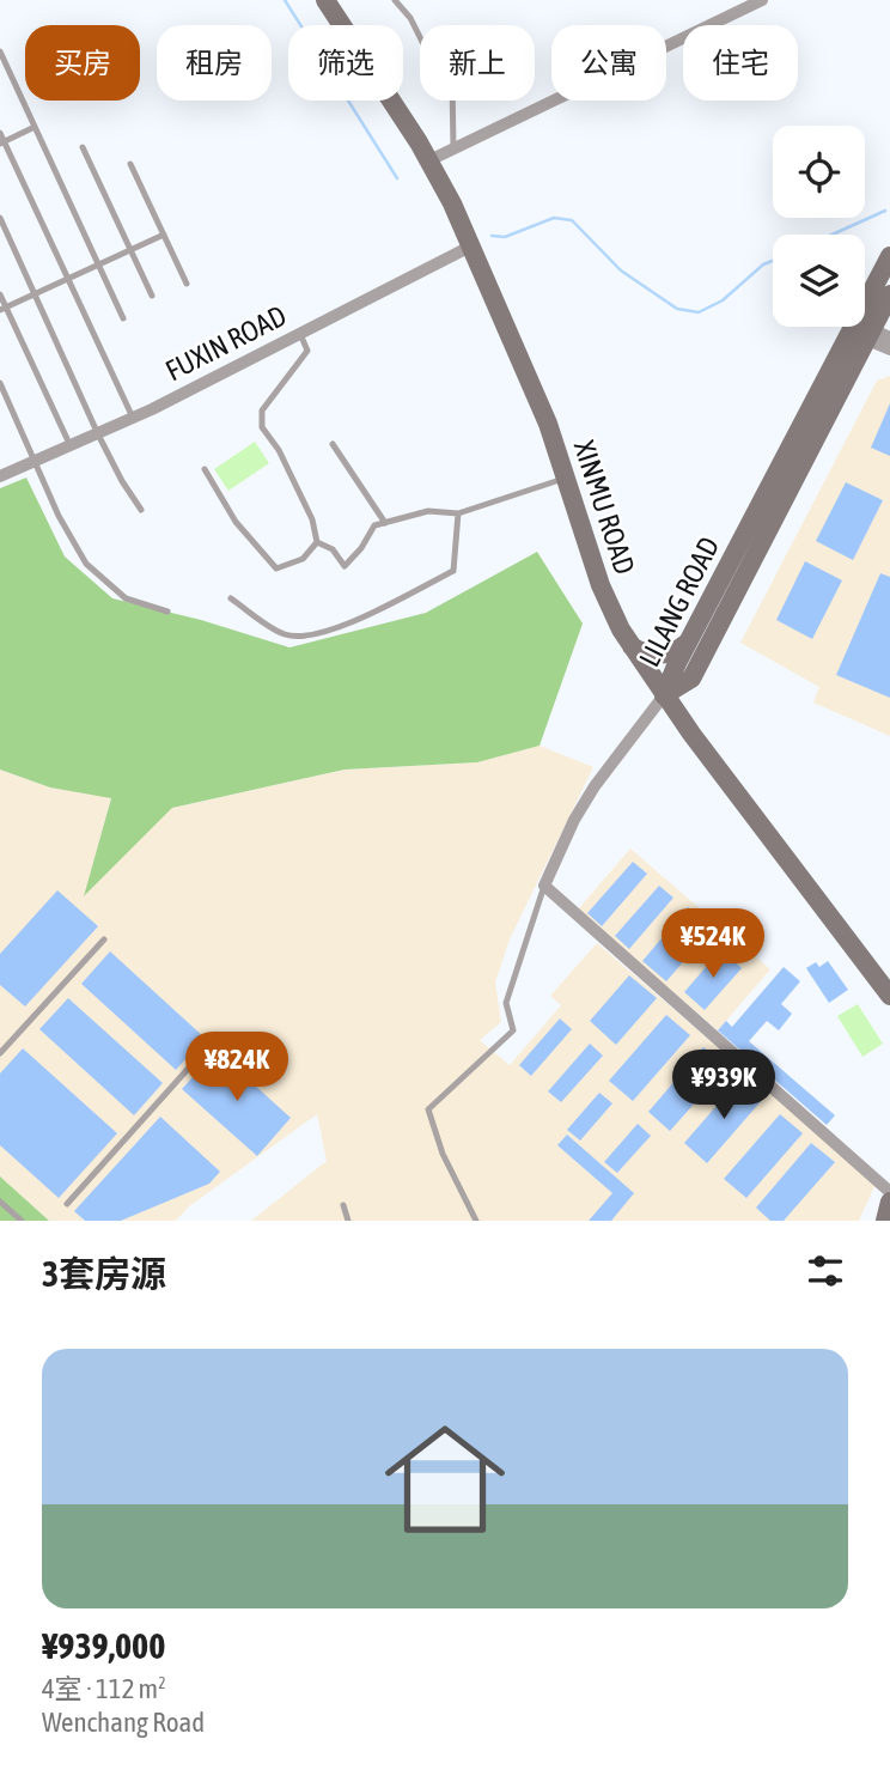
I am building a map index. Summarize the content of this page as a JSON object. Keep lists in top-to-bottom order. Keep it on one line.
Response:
{"streets":{"street":["FUXIN ROAD","XINMU ROAD","LILANG ROAD"]},"crossings":[["FUXIN ROAD","XINMU ROAD"],["XINMU ROAD","LILANG ROAD"]],"page":{"chip":["买房","租房","筛选","新上","公寓","住宅"],"price":["¥524K","¥824K","¥939K"],"heading":"3套房源","list":[{"name":"¥939,000","note":"4室 · 112 m² · Wenchang Road"}]}}
